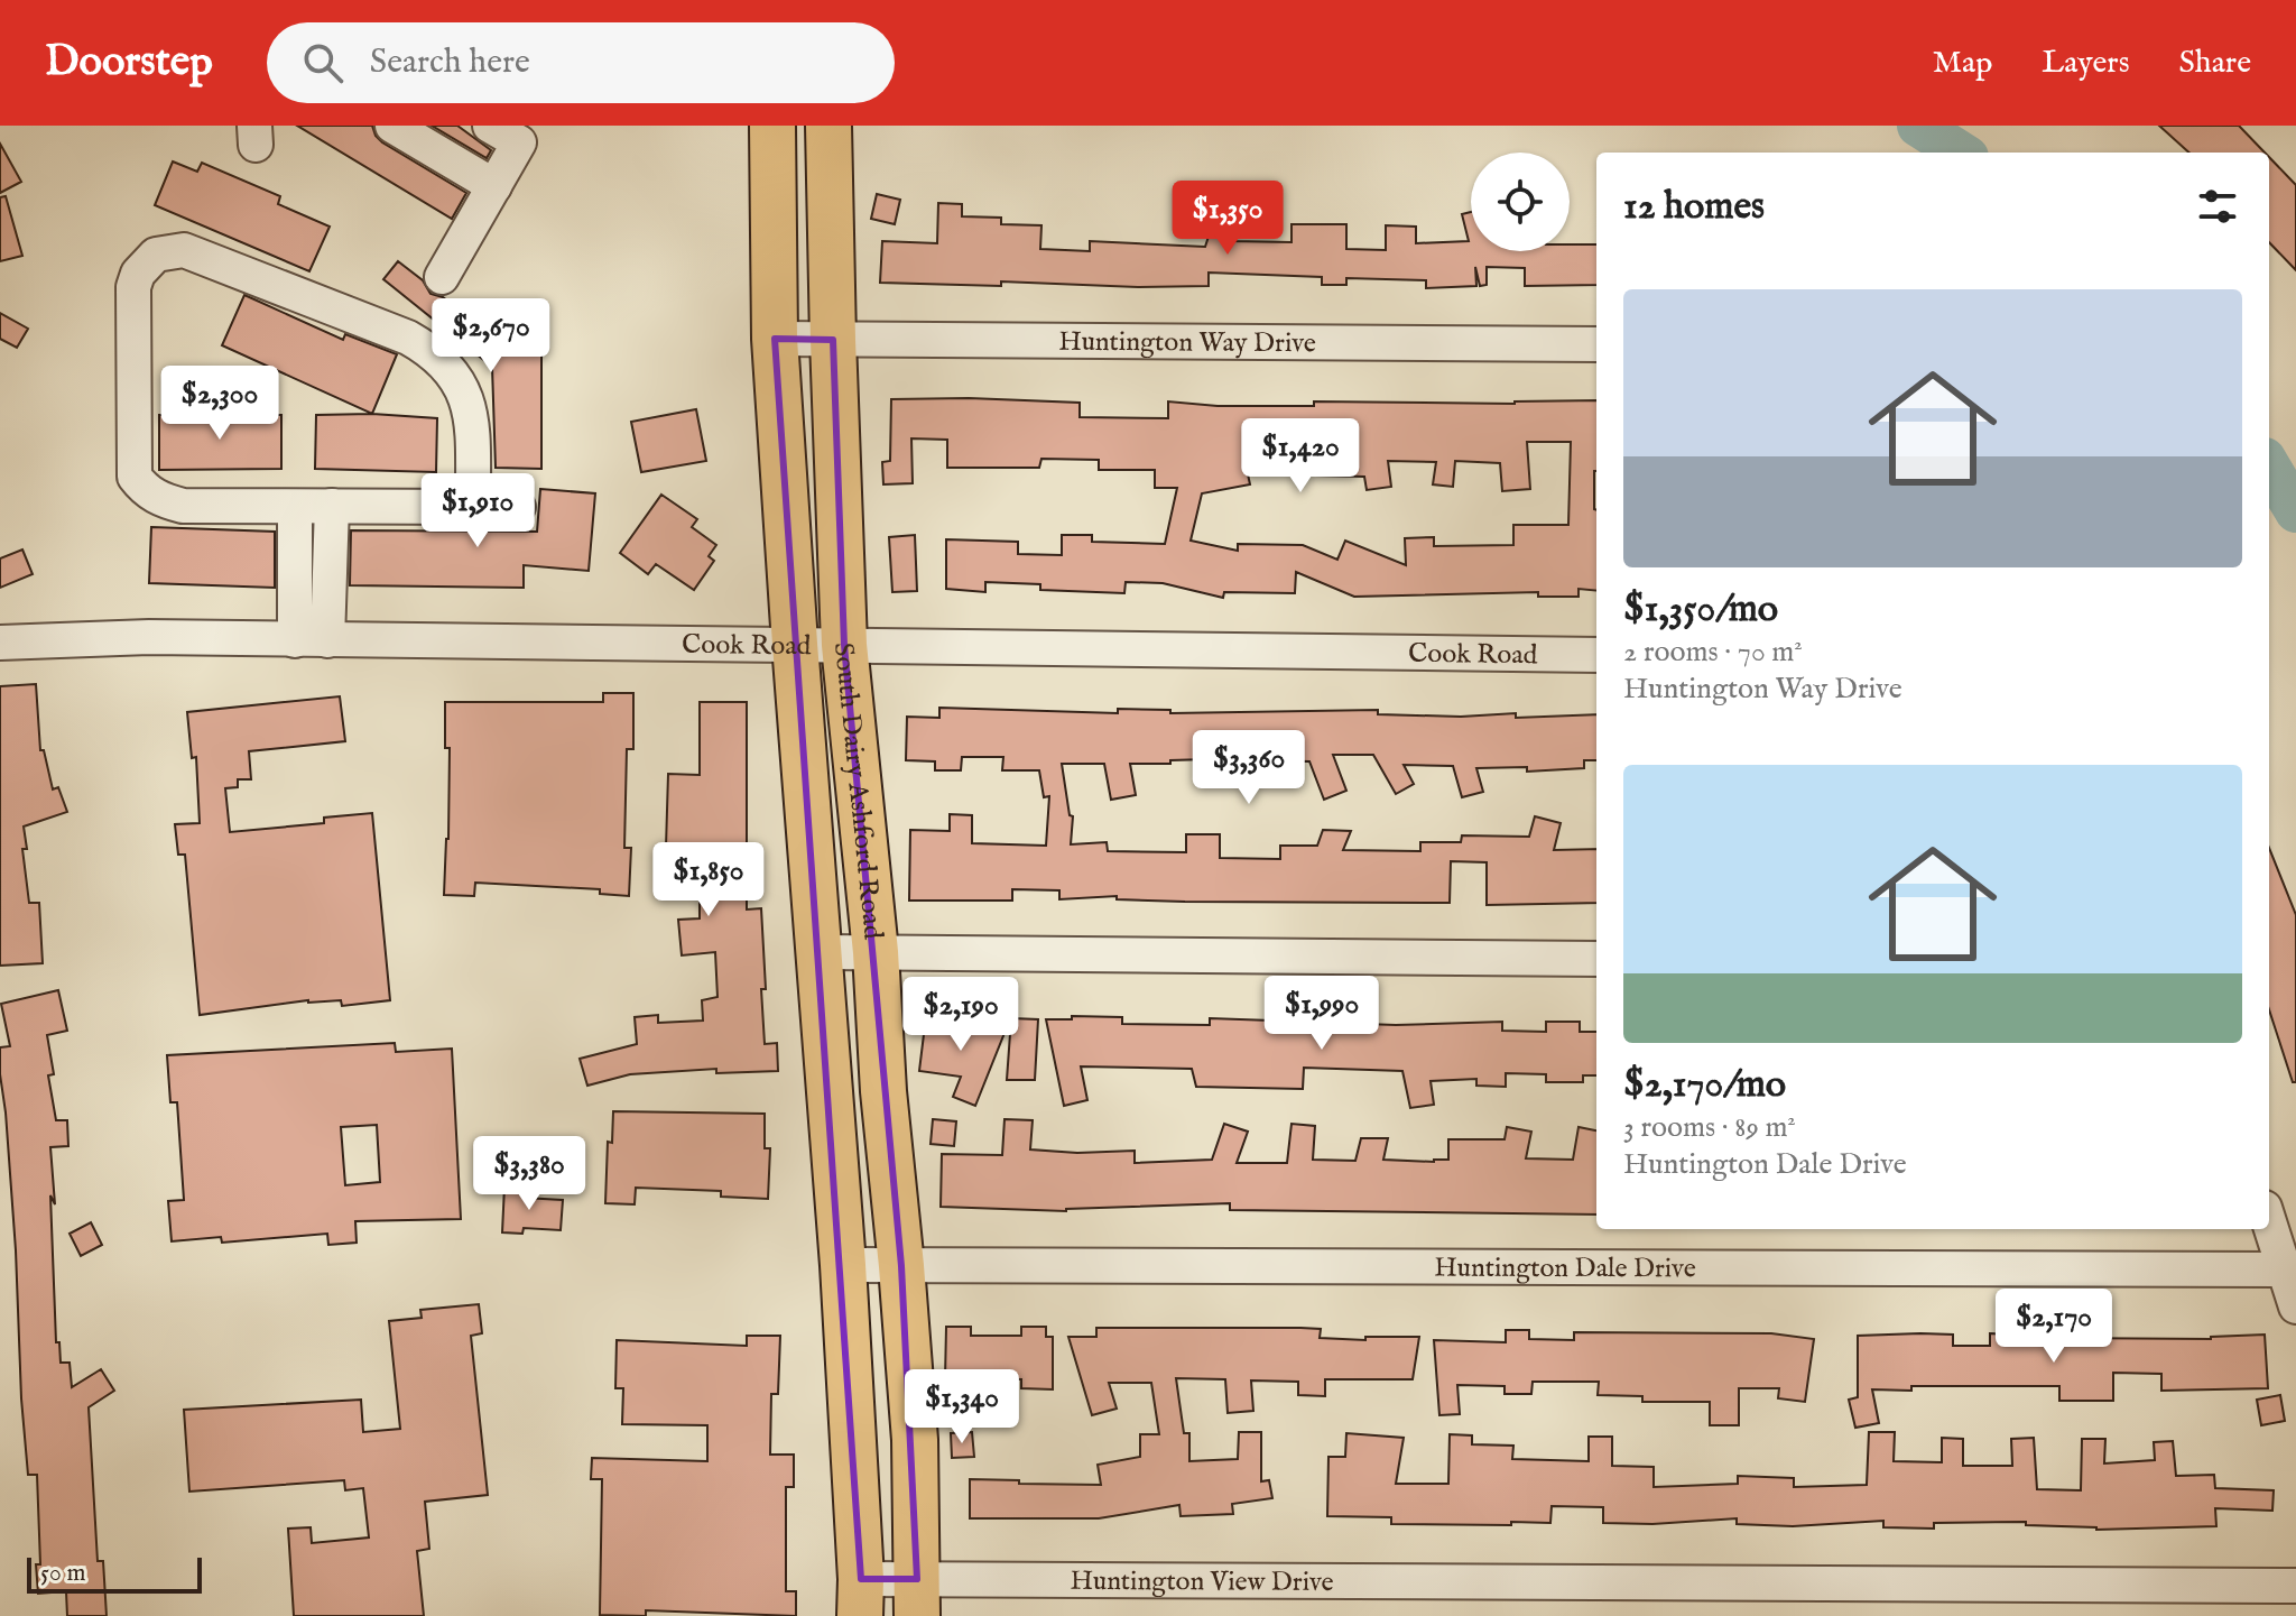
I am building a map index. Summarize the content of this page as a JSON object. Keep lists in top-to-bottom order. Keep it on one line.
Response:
{"streets":{"main road":["South Dairy Ashford Road"],"street":["Huntington Way Drive","Cook Road","Huntington Dale Drive","Huntington View Drive"]},"crossings":[["Huntington Way Drive","South Dairy Ashford Road"],["Cook Road","South Dairy Ashford Road"],["South Dairy Ashford Road","Huntington Dale Drive"],["South Dairy Ashford Road","Huntington View Drive"]],"scale_bar":"50 m","page":{"header":"Doorstep","search":"Search here","nav":["Map","Layers","Share"],"heading":"12 homes","price":["$1,350","$2,670","$2,300","$1,420","$1,910","$3,360","$1,850","$1,990","$2,190","$3,380","$2,170","$1,340"],"list":[{"name":"$1,350/mo","note":"2 rooms · 70 m² · Huntington Way Drive"},{"name":"$2,170/mo","note":"3 rooms · 89 m² · Huntington Dale Drive"}],"scale":"50 m"}}
